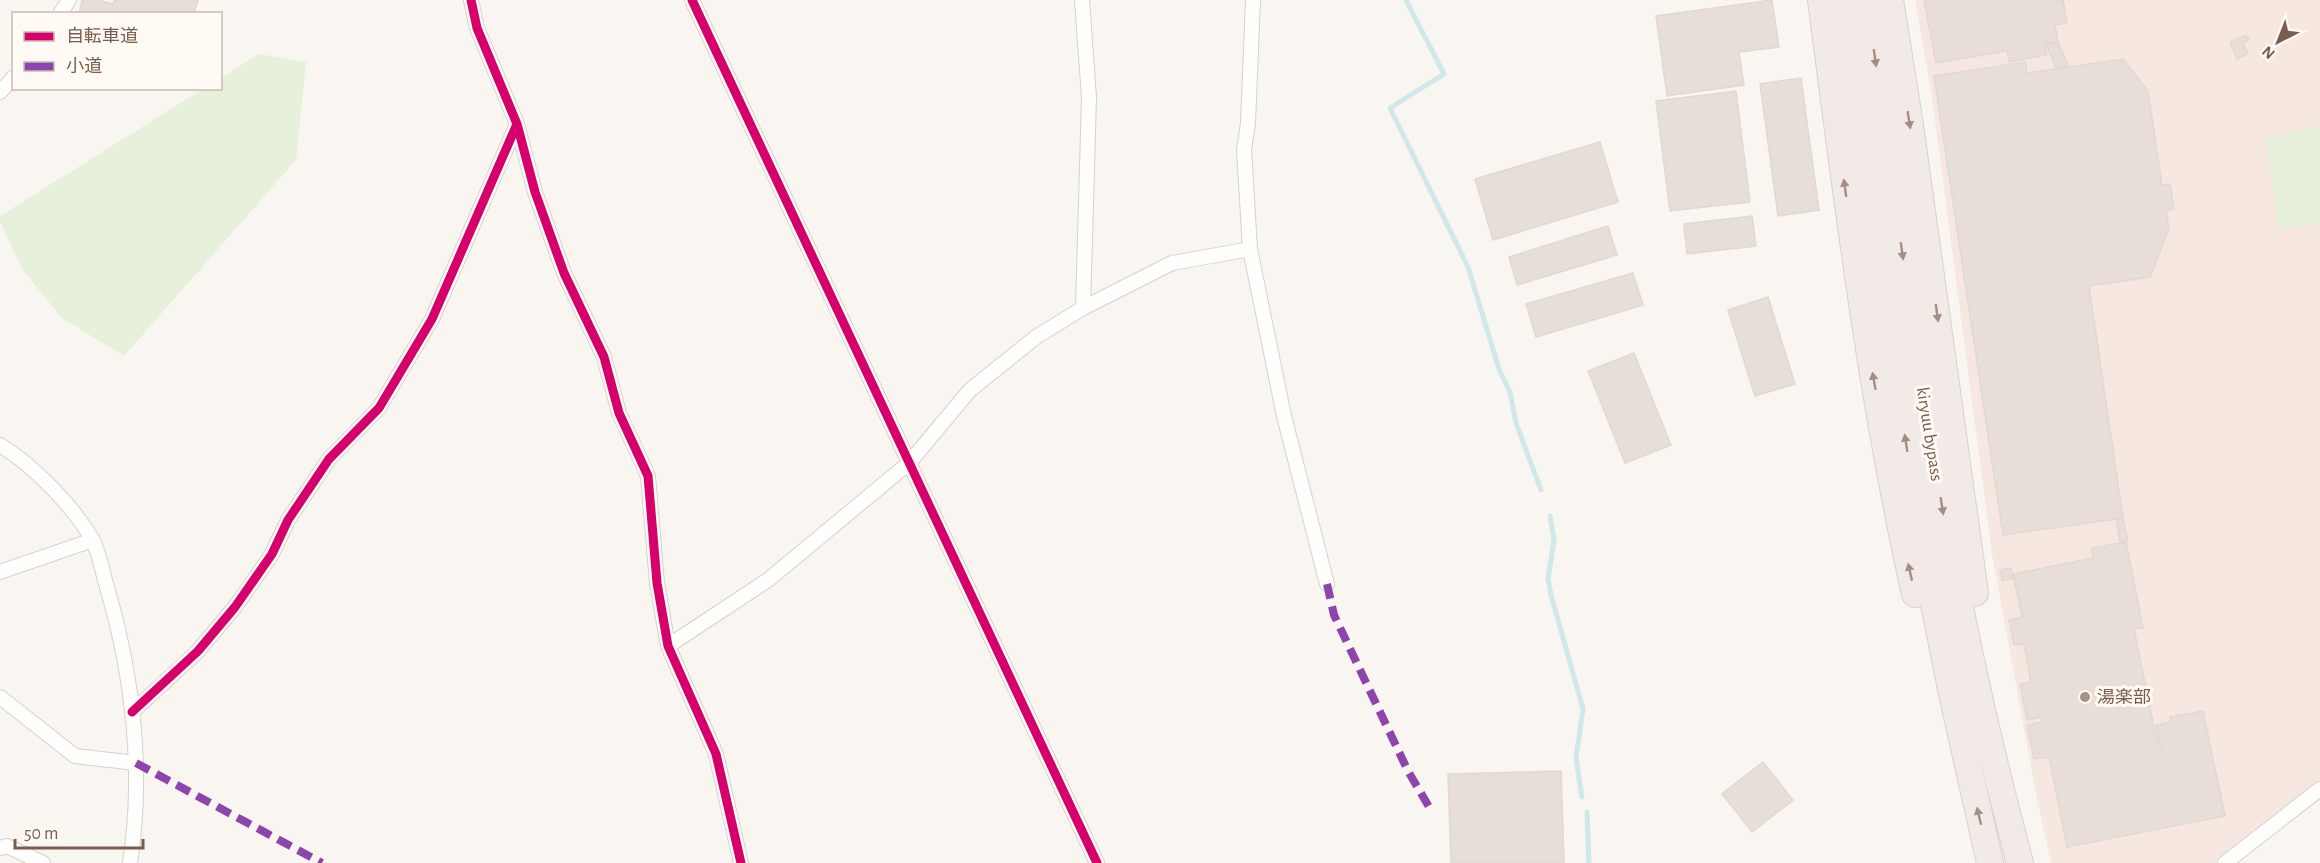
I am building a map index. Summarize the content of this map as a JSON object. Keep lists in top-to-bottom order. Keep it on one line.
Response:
{"streets":{"highway":["kiryuu bypass"]},"places":["湯楽部"],"legend":["自転車道","小道"],"scale_bar":"50 m","north":"bottom left"}
